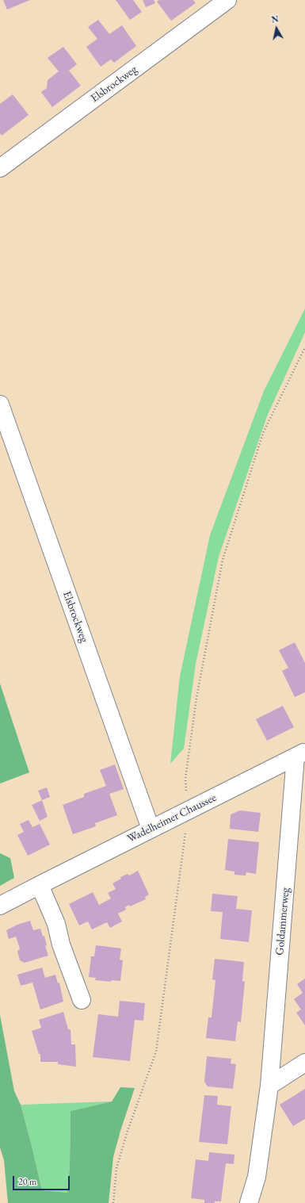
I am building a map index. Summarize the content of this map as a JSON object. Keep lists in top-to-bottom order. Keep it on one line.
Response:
{"streets":{"street":["Elsbrockweg","Wadelheimer Chaussee","Goldammerweg"]},"crossings":[["Elsbrockweg","Wadelheimer Chaussee"],["Wadelheimer Chaussee","Goldammerweg"]],"scale_bar":"20 m","north":"top"}
